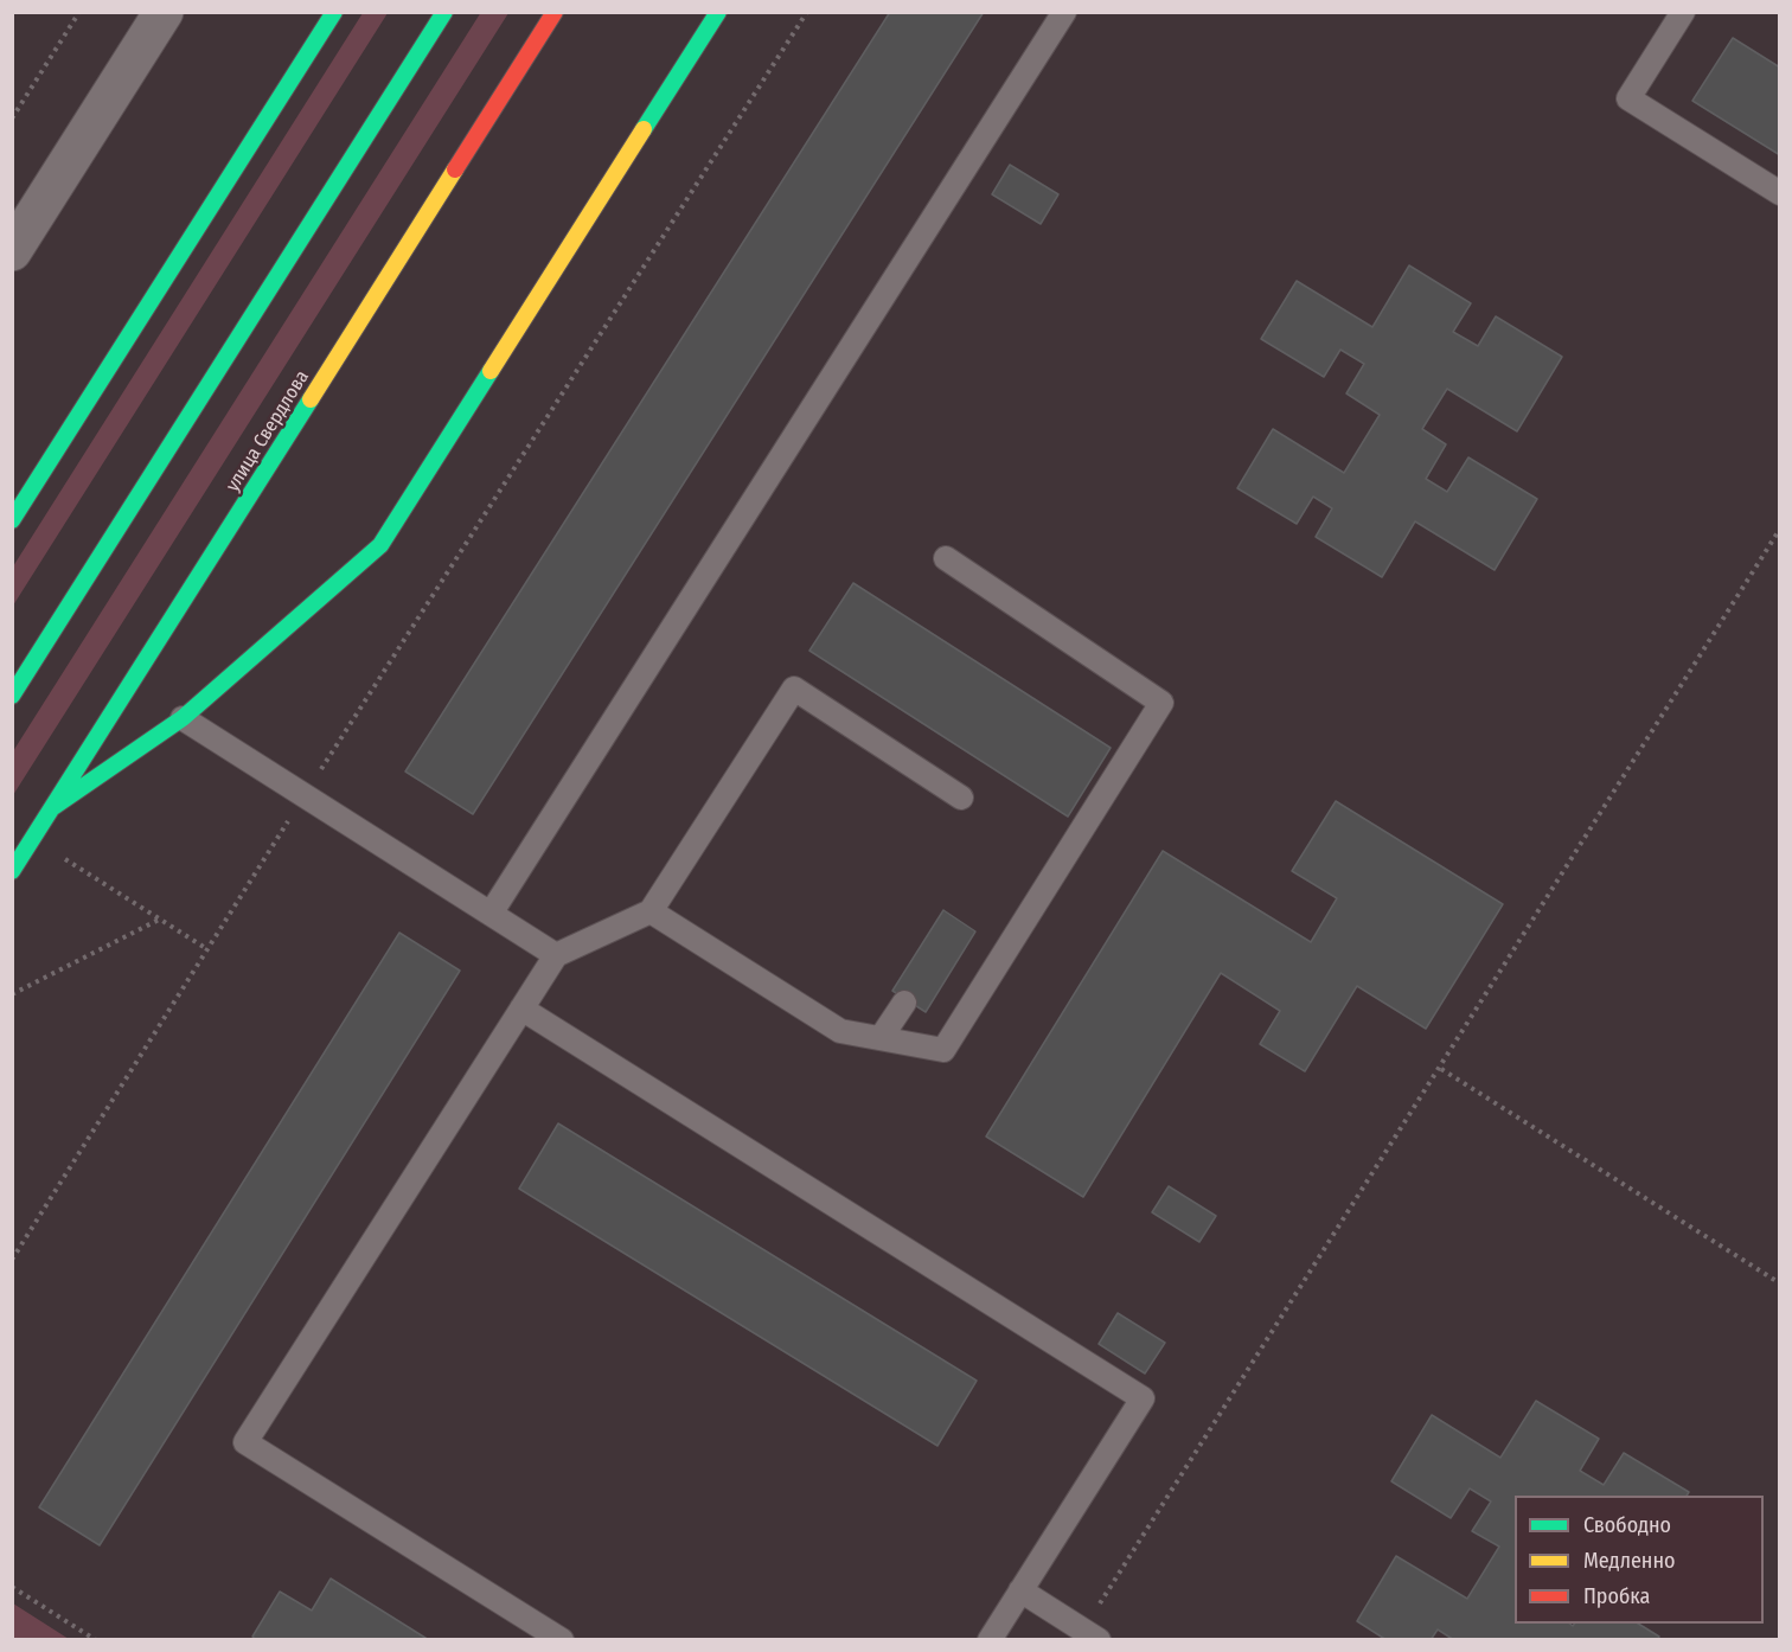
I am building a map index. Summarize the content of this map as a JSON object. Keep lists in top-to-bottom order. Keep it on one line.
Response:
{"streets":{"main road":["улица Свердлова"]},"legend":["Свободно","Медленно","Пробка"]}
